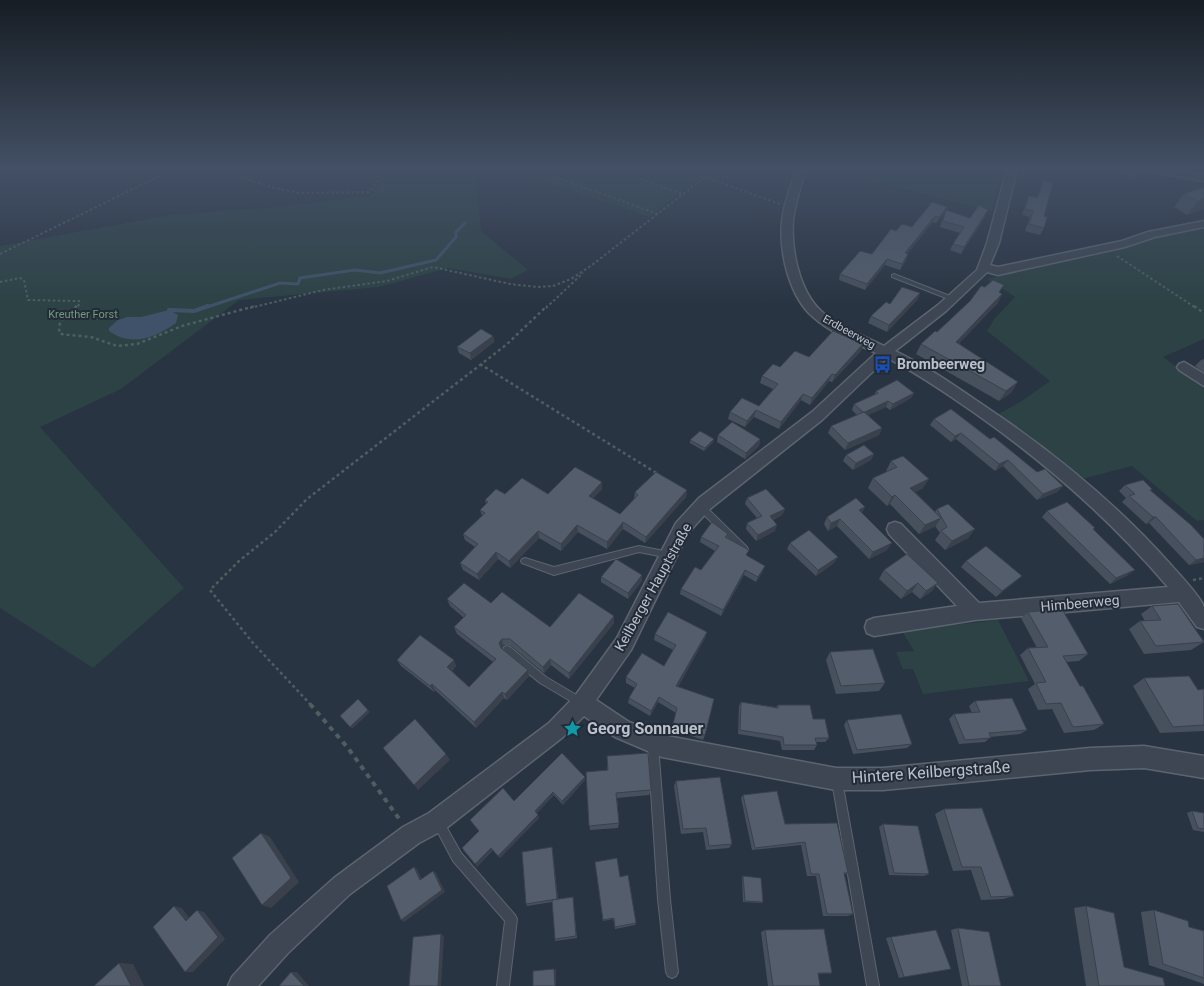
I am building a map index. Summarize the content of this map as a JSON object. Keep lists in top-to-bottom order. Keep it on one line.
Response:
{"streets":{"street":["Erdbeerweg","Keilberger Hauptstraße","Himbeerweg","Hintere Keilbergstraße"]},"crossings":[["Erdbeerweg","Keilberger Hauptstraße"],["Keilberger Hauptstraße","Hintere Keilbergstraße"]],"parks":["Kreuther Forst"],"places":{"bus stop":["Brombeerweg"],"place":["Georg Sonnauer"]}}
